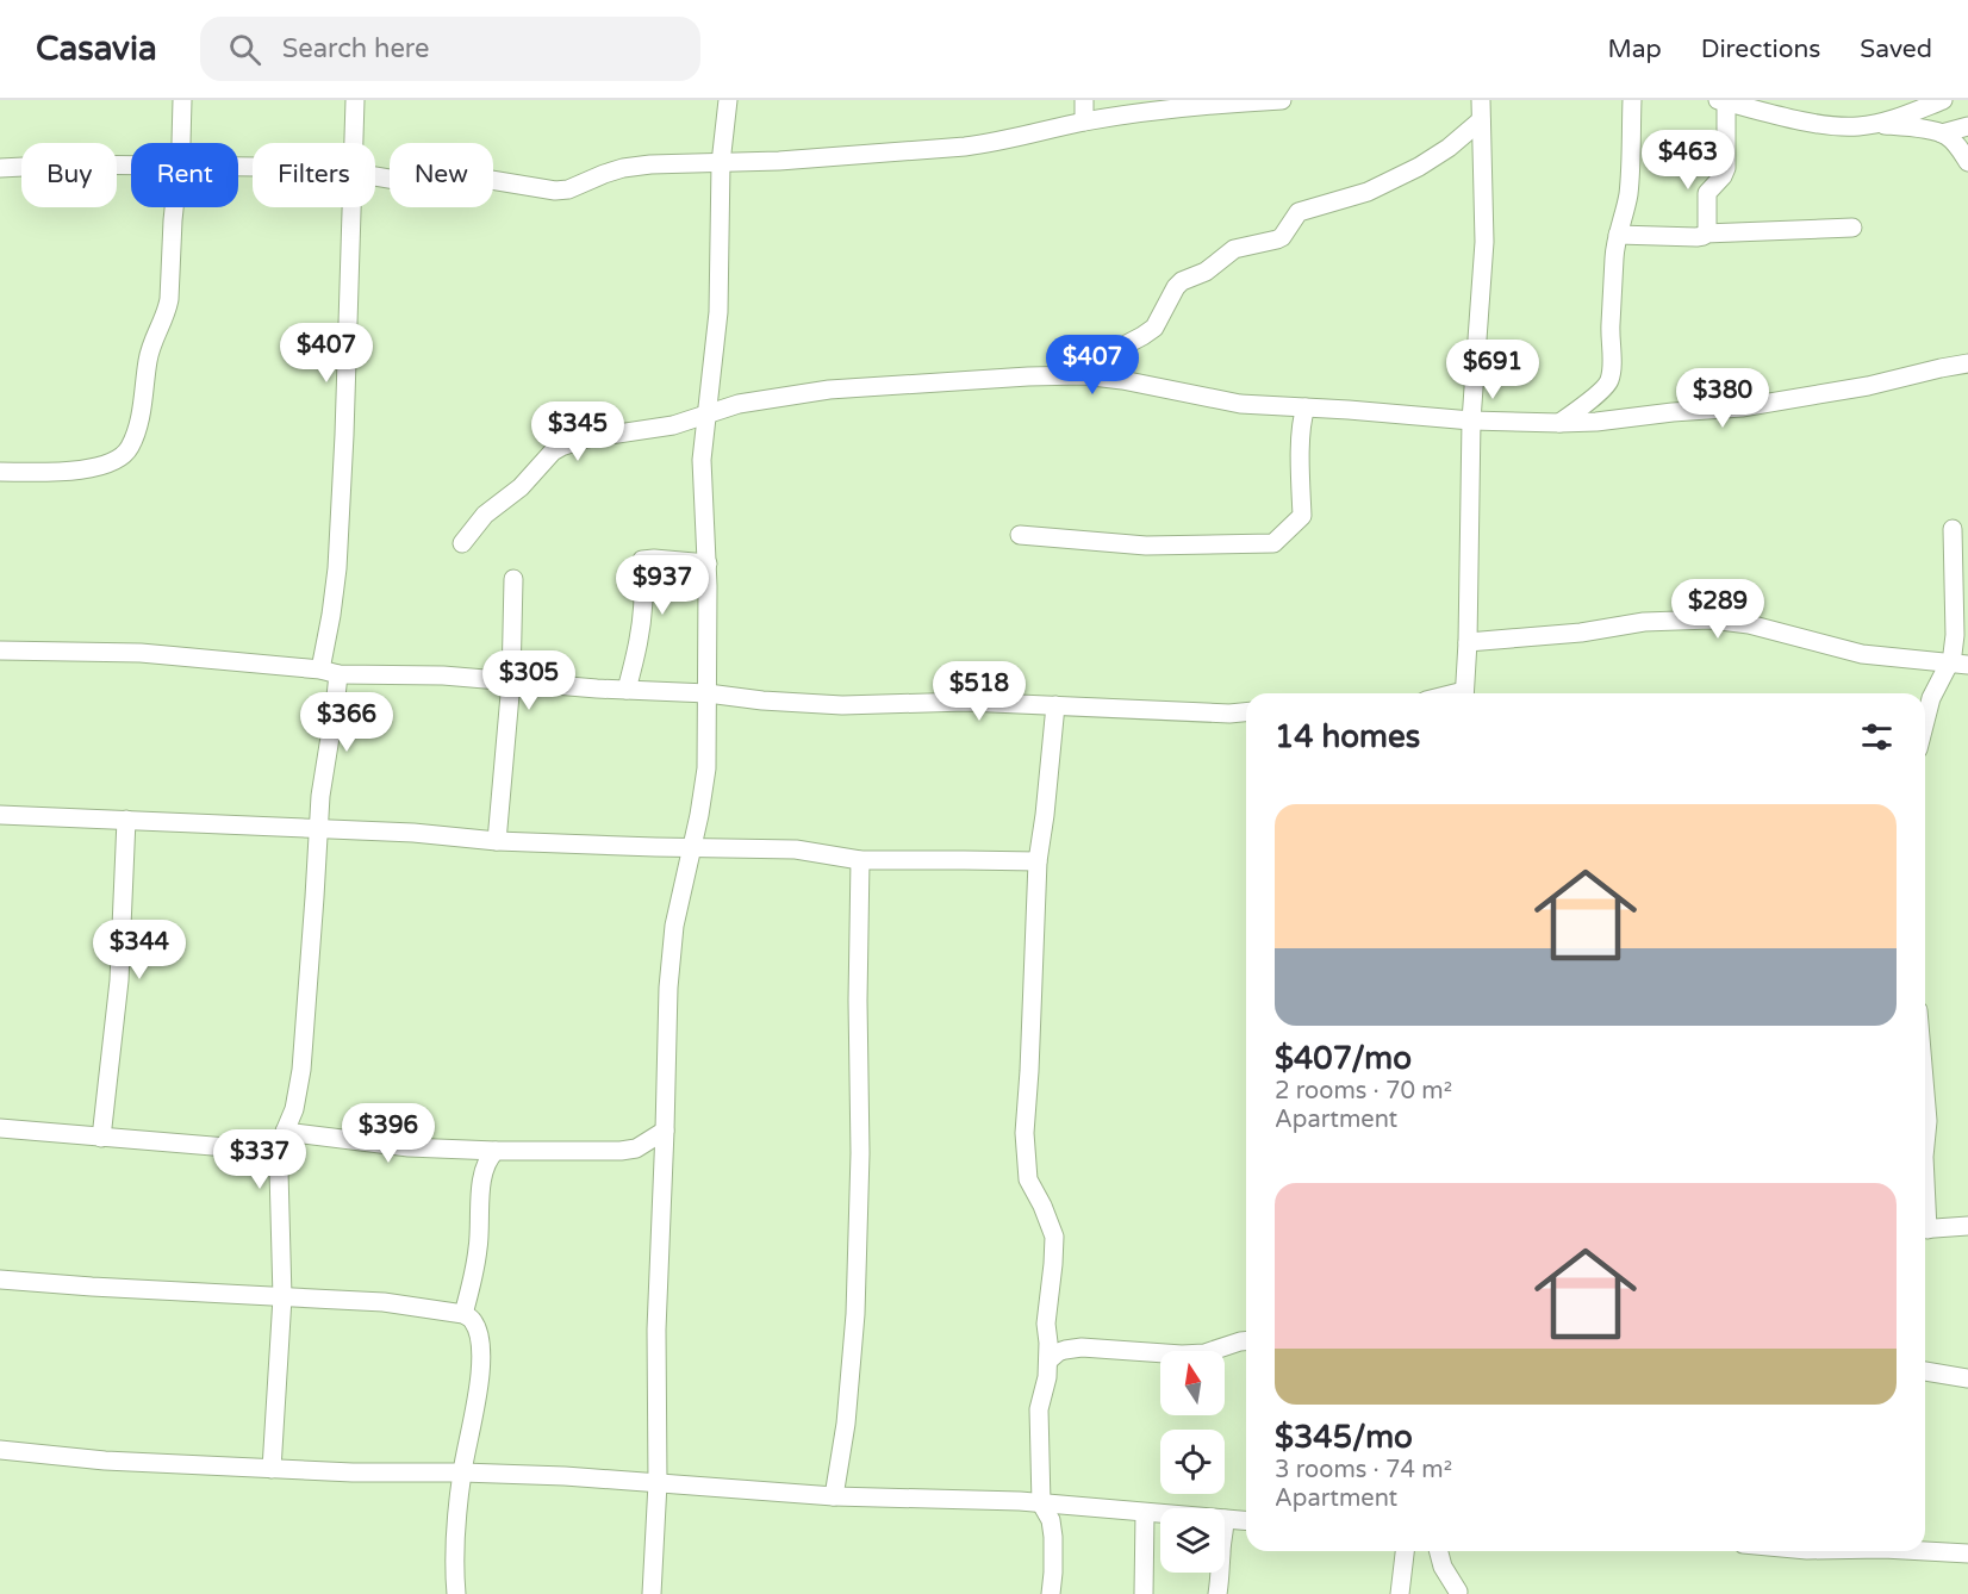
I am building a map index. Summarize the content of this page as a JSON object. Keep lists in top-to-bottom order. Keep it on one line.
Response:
{"north":"top","page":{"header":"Casavia","search":"Search here","nav":["Map","Directions","Saved"],"price":["$463","$407","$407","$691","$380","$345","$937","$289","$305","$518","$366","$344","$396","$337"],"chip":["Buy","Rent","Filters","New"],"heading":"14 homes","list":[{"name":"$407/mo","note":"2 rooms · 70 m² · Apartment"},{"name":"$345/mo","note":"3 rooms · 74 m² · Apartment"}]}}
